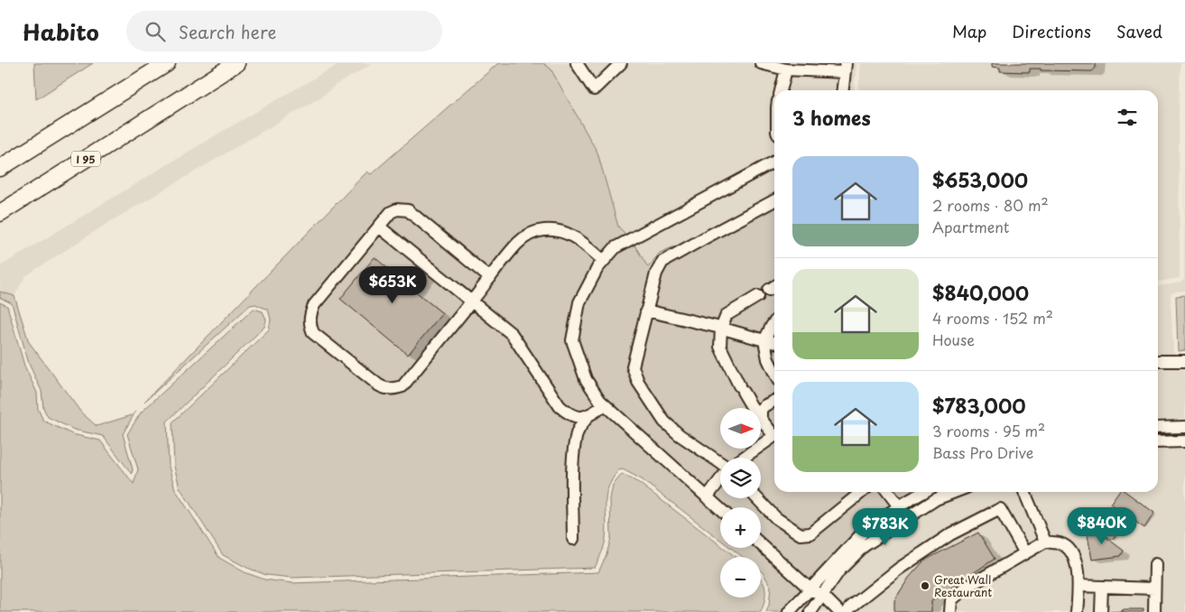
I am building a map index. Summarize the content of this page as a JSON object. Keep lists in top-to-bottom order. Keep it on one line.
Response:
{"streets":{"highway":["I 95"]},"places":["Great Wall Restaurant"],"north":"right","page":{"header":"Habito","search":"Search here","nav":["Map","Directions","Saved"],"heading":"3 homes","list":[{"name":"$653,000","note":"2 rooms · 80 m² · Apartment"},{"name":"$840,000","note":"4 rooms · 152 m² · House"},{"name":"$783,000","note":"3 rooms · 95 m² · Bass Pro Drive"}],"price":["$653K","$840K","$783K"],"map_buttons":["+","−"]}}
